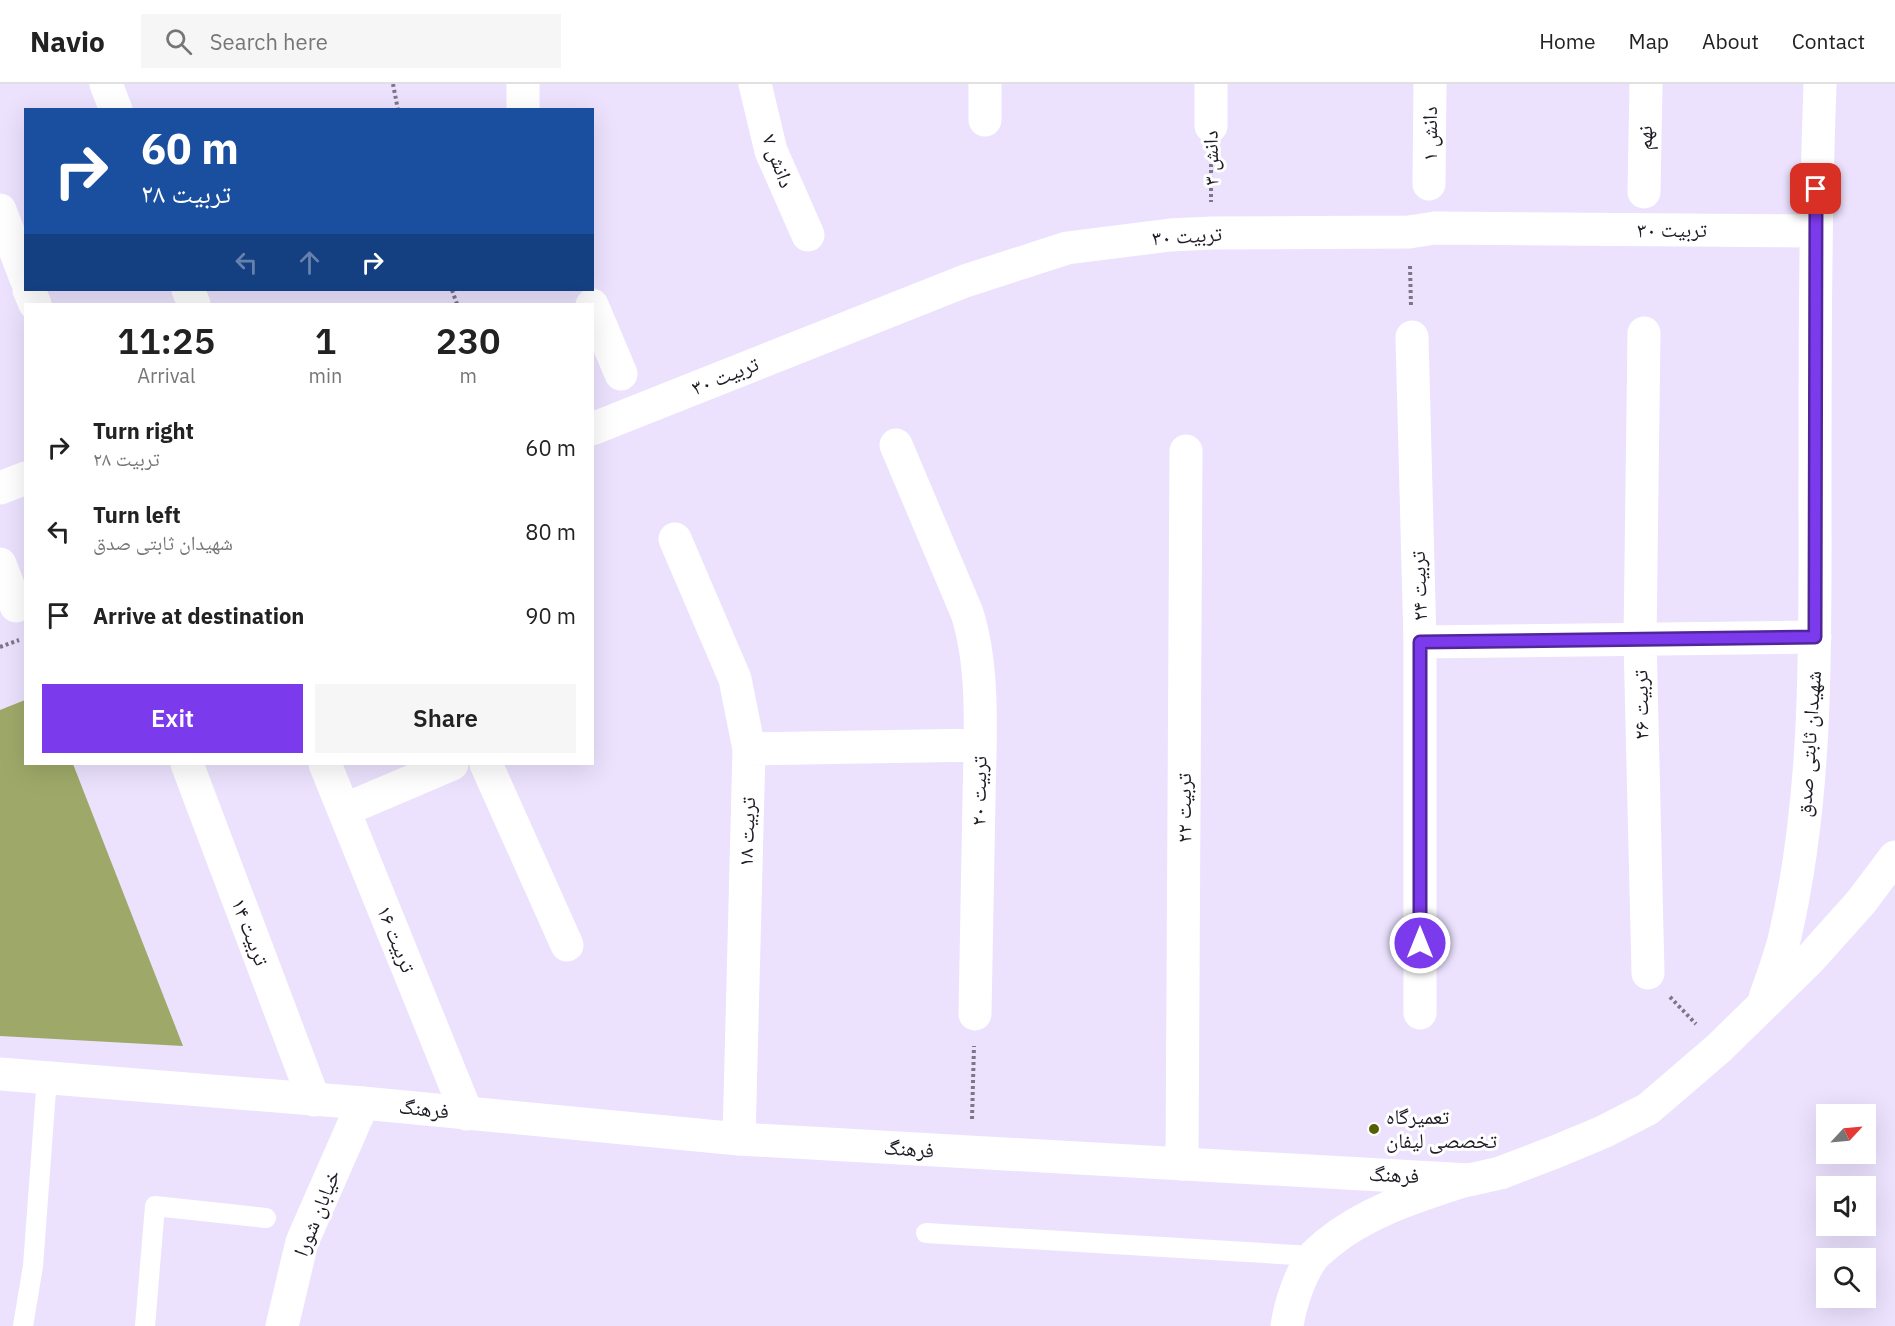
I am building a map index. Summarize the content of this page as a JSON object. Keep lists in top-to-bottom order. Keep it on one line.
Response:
{"streets":{"street":["دانش ۱","نهم","دانش ۳","دانش ۷","تربیت ۳۰","تربیت ۲۴","تربیت ۲۶","شهیدان ثابتی صدق","تربیت ۲۰","تربیت ۲۲","تربیت ۱۸","تربیت ۱۴","تربیت ۱۶","فرهنگ","خیابان شورا"]},"crossings":[["دانش ۳","تربیت ۳۰"],["تربیت ۳۰","شهیدان ثابتی صدق"],["شهیدان ثابتی صدق","فرهنگ"],["تربیت ۲۲","فرهنگ"],["تربیت ۱۸","فرهنگ"],["تربیت ۱۴","فرهنگ"],["تربیت ۱۶","فرهنگ"],["فرهنگ","خیابان شورا"]],"places":["تعمیرگاه تخصصی لیفان"],"north":"top right","page":{"header":"Navio","search":"Search here","nav":["Home","Map","About","Contact"],"turn":["60 m","تربیت ۲۸"],"eta":["11:25","Arrival","1","min","230","m"],"list":[{"name":"Turn right","note":"تربیت ۲۸","value":"60 m"},{"name":"Turn left","note":"شهیدان ثابتی صدق","value":"80 m"},{"name":"Arrive at destination","value":"90 m"}],"buttons":["Exit","Share"]}}
